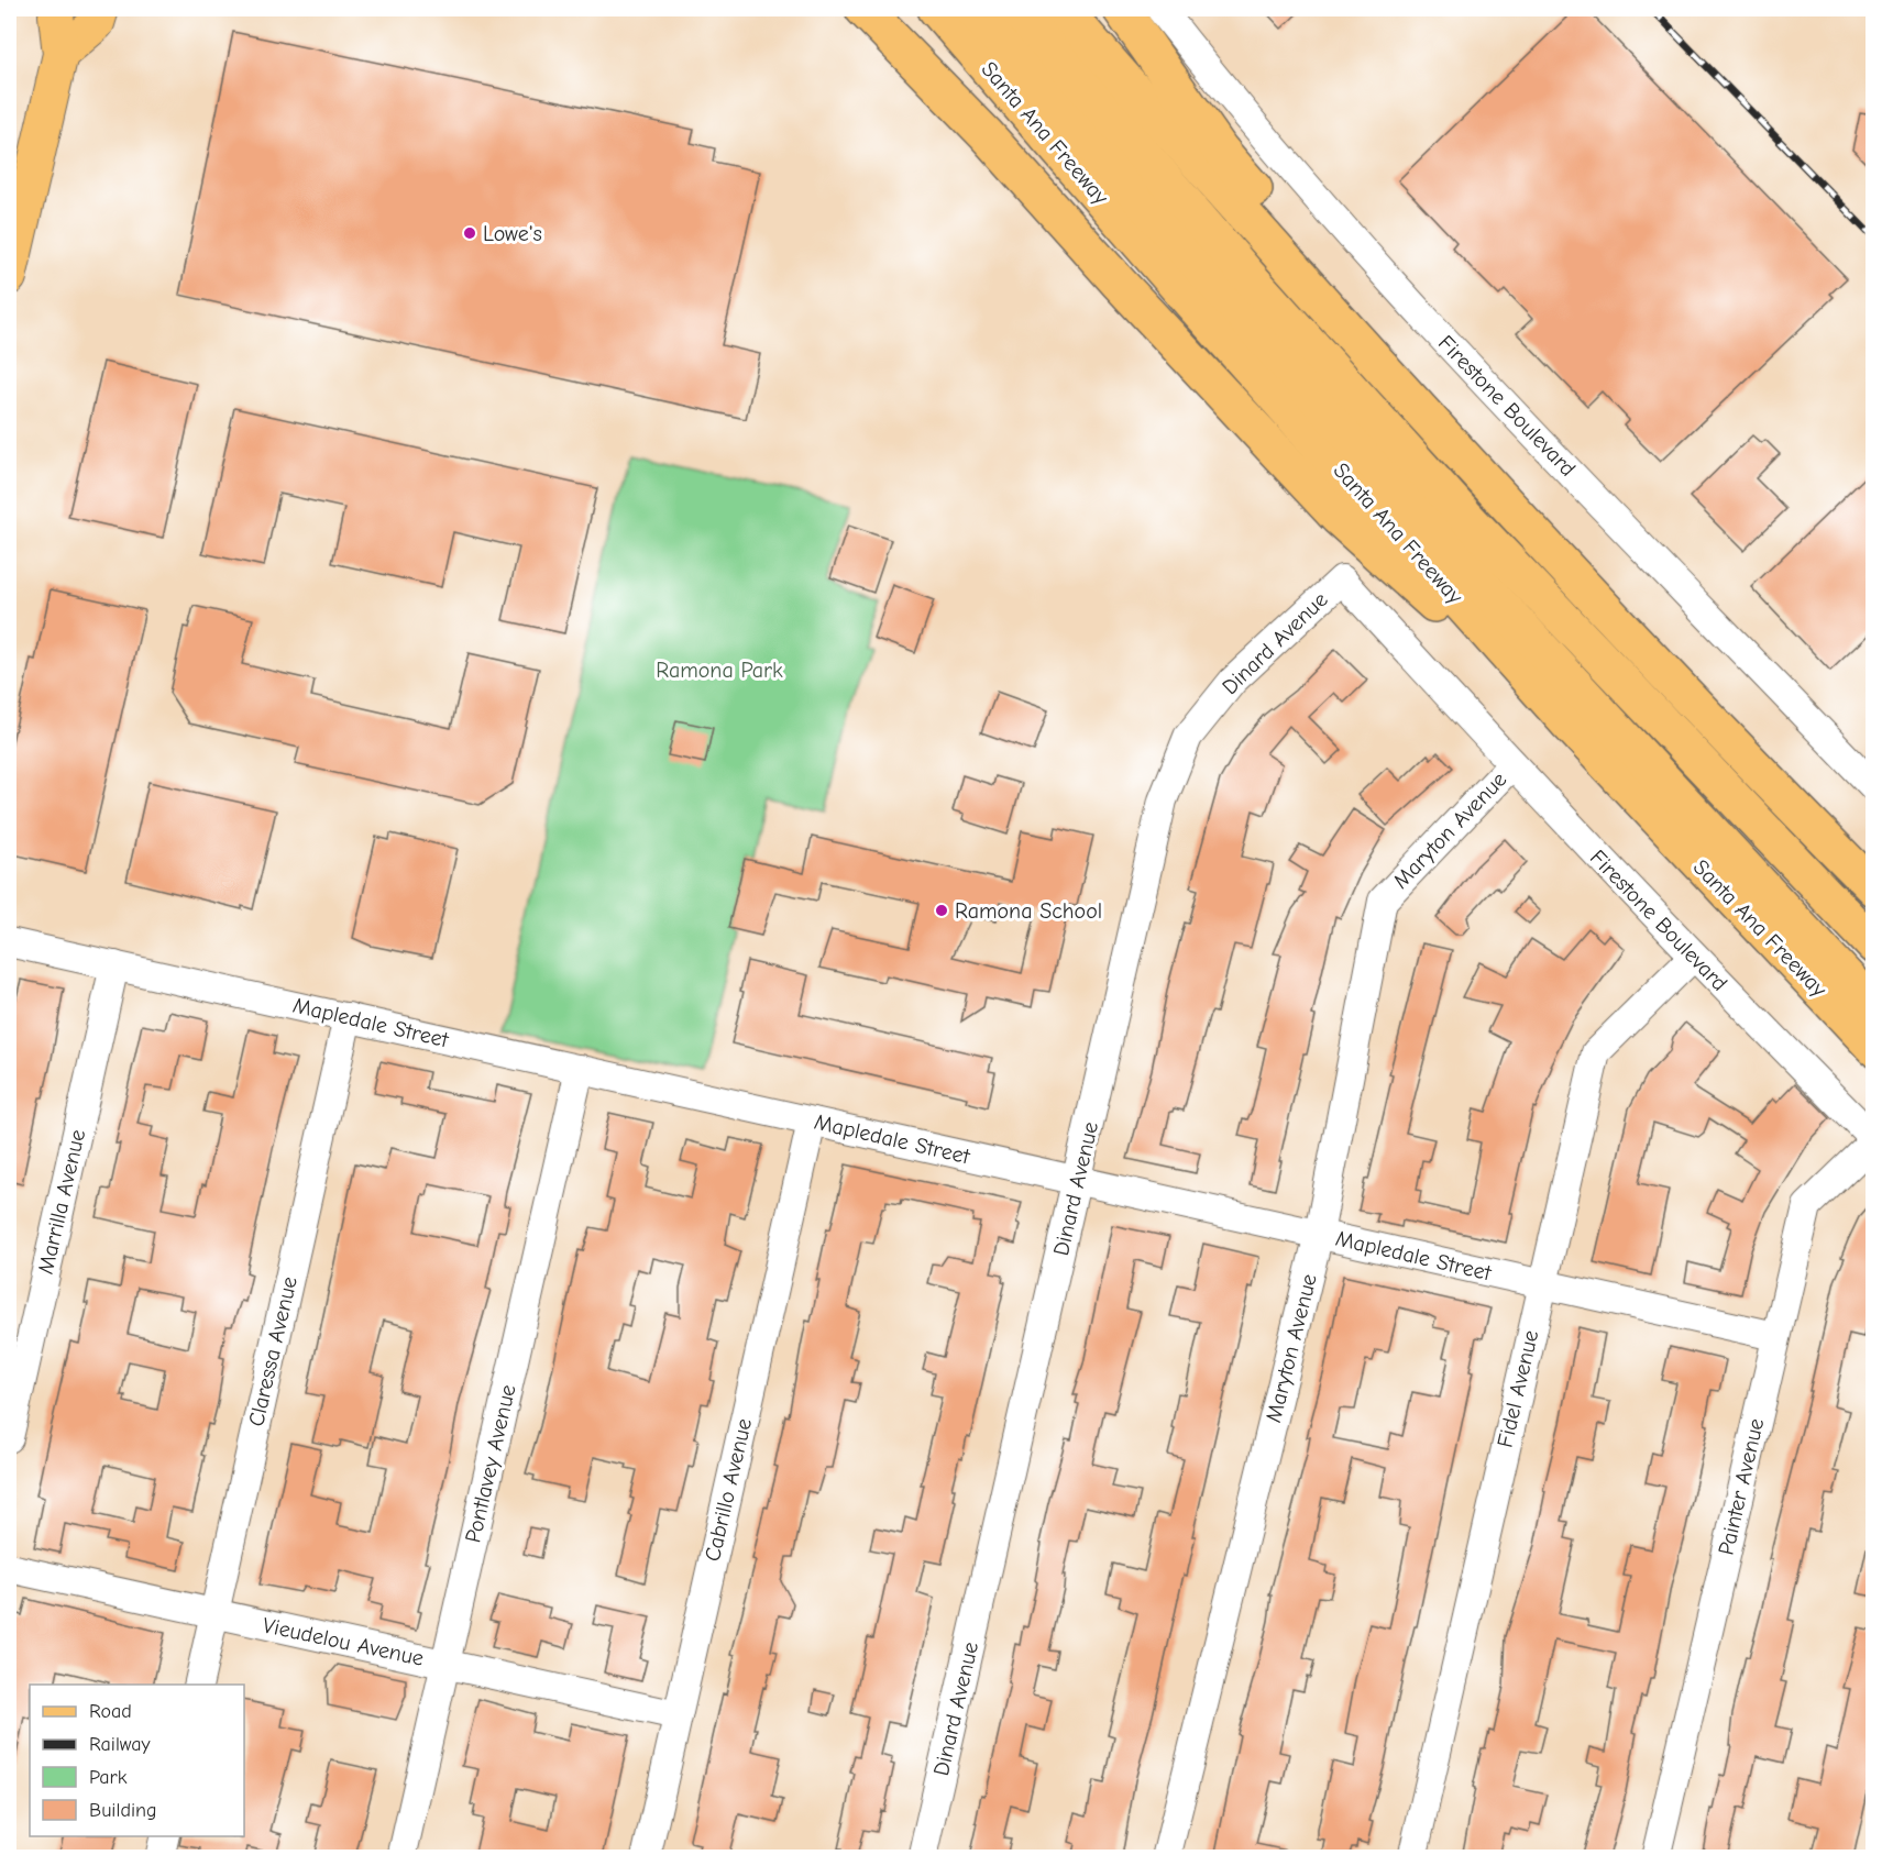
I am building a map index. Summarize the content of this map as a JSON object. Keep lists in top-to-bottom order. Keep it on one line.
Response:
{"streets":{"highway":["Santa Ana Freeway"],"street":["Firestone Boulevard","Dinard Avenue","Maryton Avenue","Mapledale Street","Marrilla Avenue","Claressa Avenue","Fidel Avenue","Pontlavey Avenue","Painter Avenue","Cabrillo Avenue","Vieudelou Avenue"]},"crossings":[["Firestone Boulevard","Dinard Avenue"],["Firestone Boulevard","Maryton Avenue"],["Firestone Boulevard","Fidel Avenue"],["Firestone Boulevard","Painter Avenue"],["Dinard Avenue","Mapledale Street"],["Maryton Avenue","Mapledale Street"],["Mapledale Street","Marrilla Avenue"],["Mapledale Street","Claressa Avenue"],["Mapledale Street","Fidel Avenue"],["Mapledale Street","Pontlavey Avenue"],["Mapledale Street","Painter Avenue"],["Mapledale Street","Cabrillo Avenue"],["Claressa Avenue","Vieudelou Avenue"],["Pontlavey Avenue","Vieudelou Avenue"],["Cabrillo Avenue","Vieudelou Avenue"]],"parks":["Ramona Park"],"places":["Lowe's","Ramona School"],"legend":["Road","Railway","Park","Building"]}
